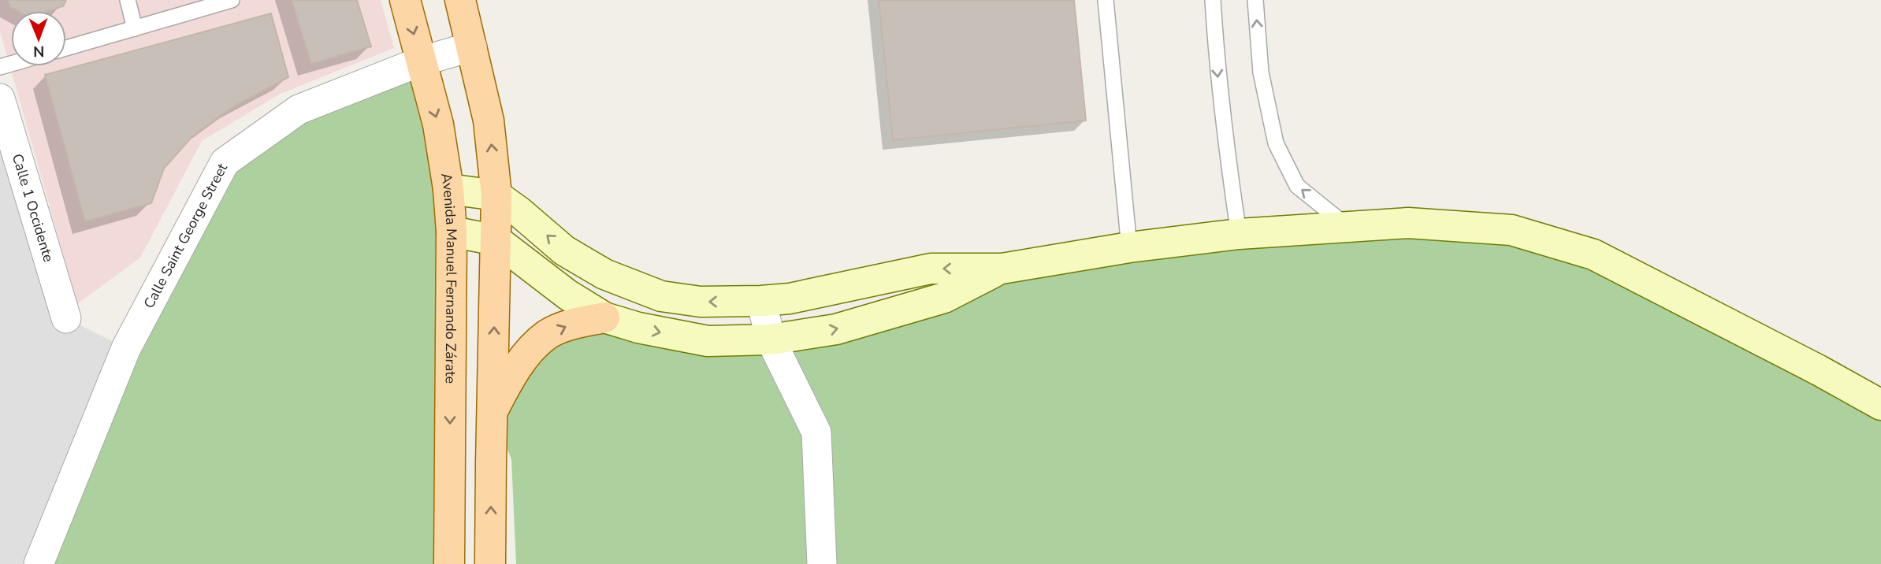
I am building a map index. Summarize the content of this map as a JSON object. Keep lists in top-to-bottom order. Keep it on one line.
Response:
{"streets":{"main road":["Avenida Manuel Fernando Zárate"],"street":["Calle 1 Occidente","Calle Saint George Street"]},"crossings":[["Calle Saint George Street","Avenida Manuel Fernando Zárate"]],"north":"bottom"}
